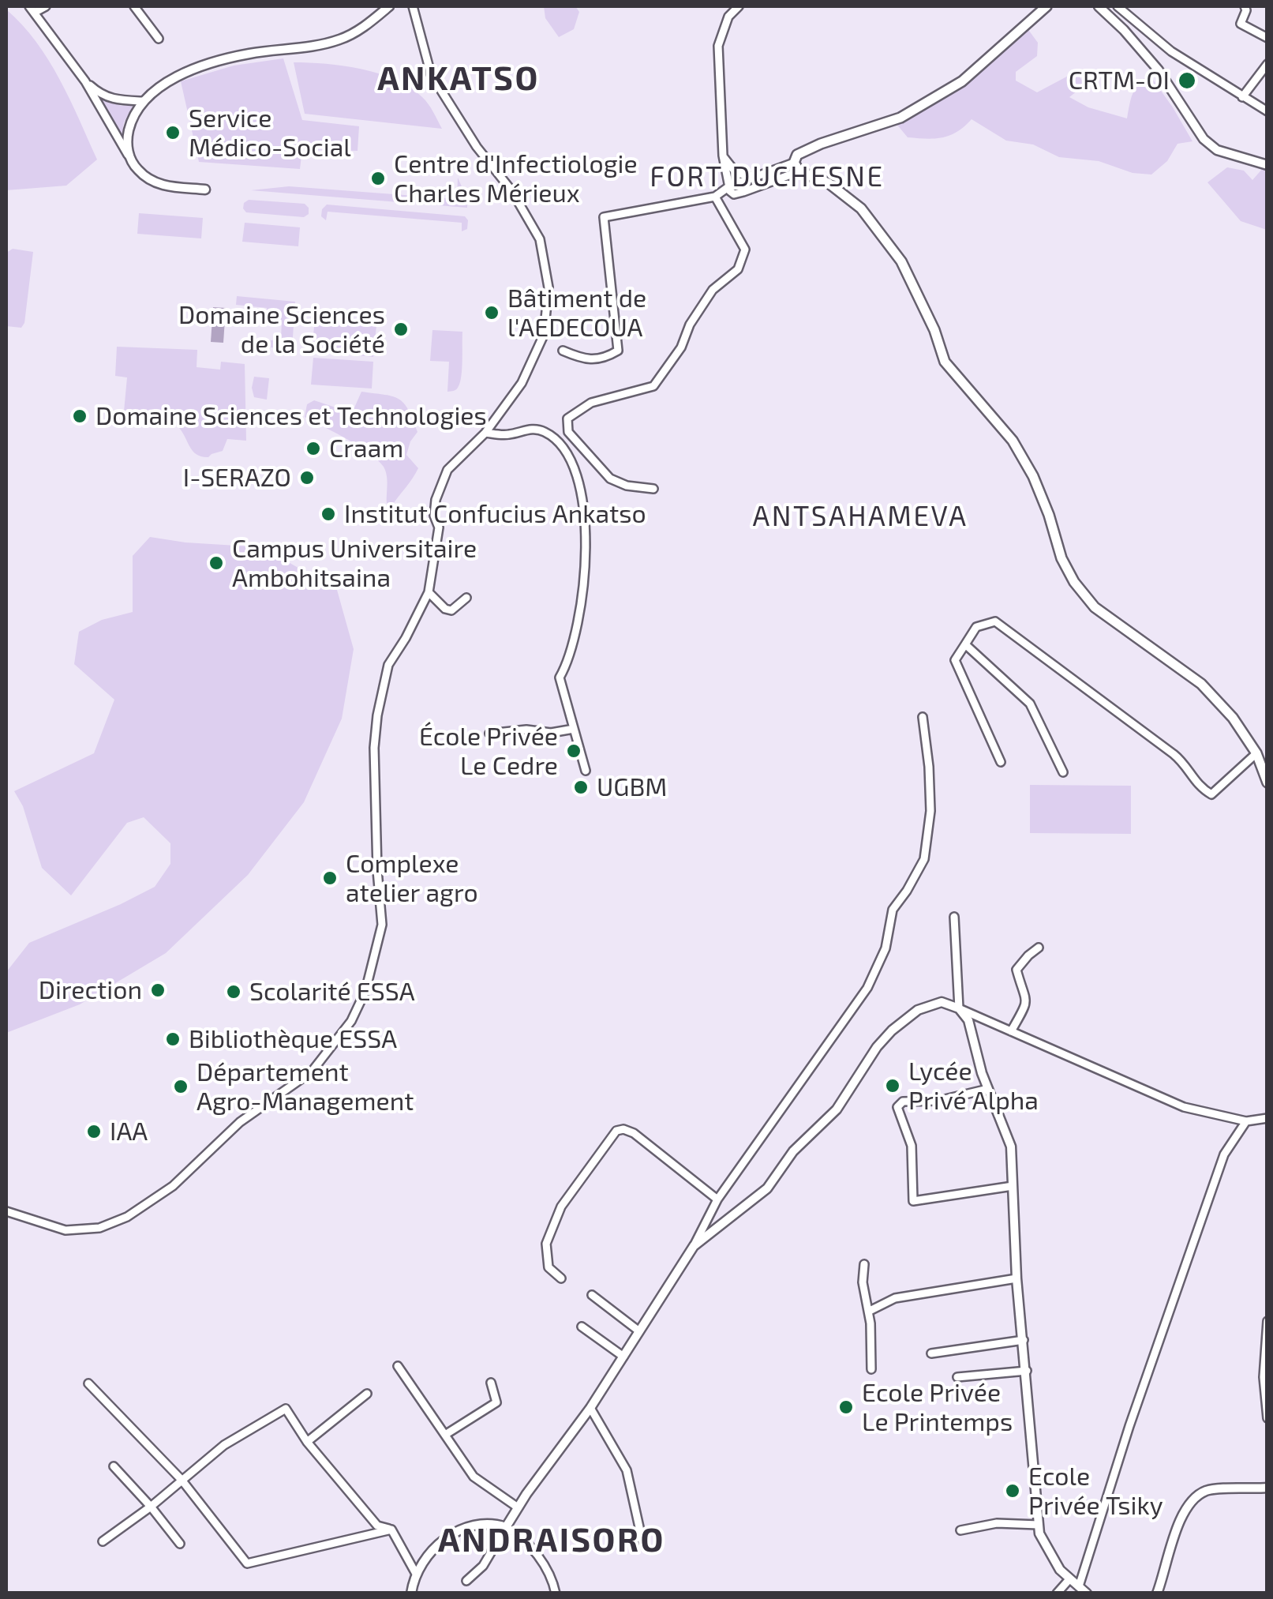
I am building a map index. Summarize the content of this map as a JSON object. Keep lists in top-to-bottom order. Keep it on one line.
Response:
{"districts":["ANKATSO","FORT DUCHESNE","ANTSAHAMEVA","ANDRAISORO"],"places":["CRTM-OI","Service Médico-Social","Centre d'Infectiologie Charles Mérieux","Bâtiment de l'AEDECOUA","Domaine Sciences de la Société","Domaine Sciences et Technologies","Craam","I-SERAZO","Institut Confucius Ankatso","Campus Universitaire Ambohitsaina","École Privée Le Cedre","UGBM","Complexe atelier agro","Direction","Scolarité ESSA","Bibliothèque ESSA","Lycée Privé Alpha","Département Agro-Management","IAA","Ecole Privée Le Printemps","Ecole Privée Tsiky"]}
